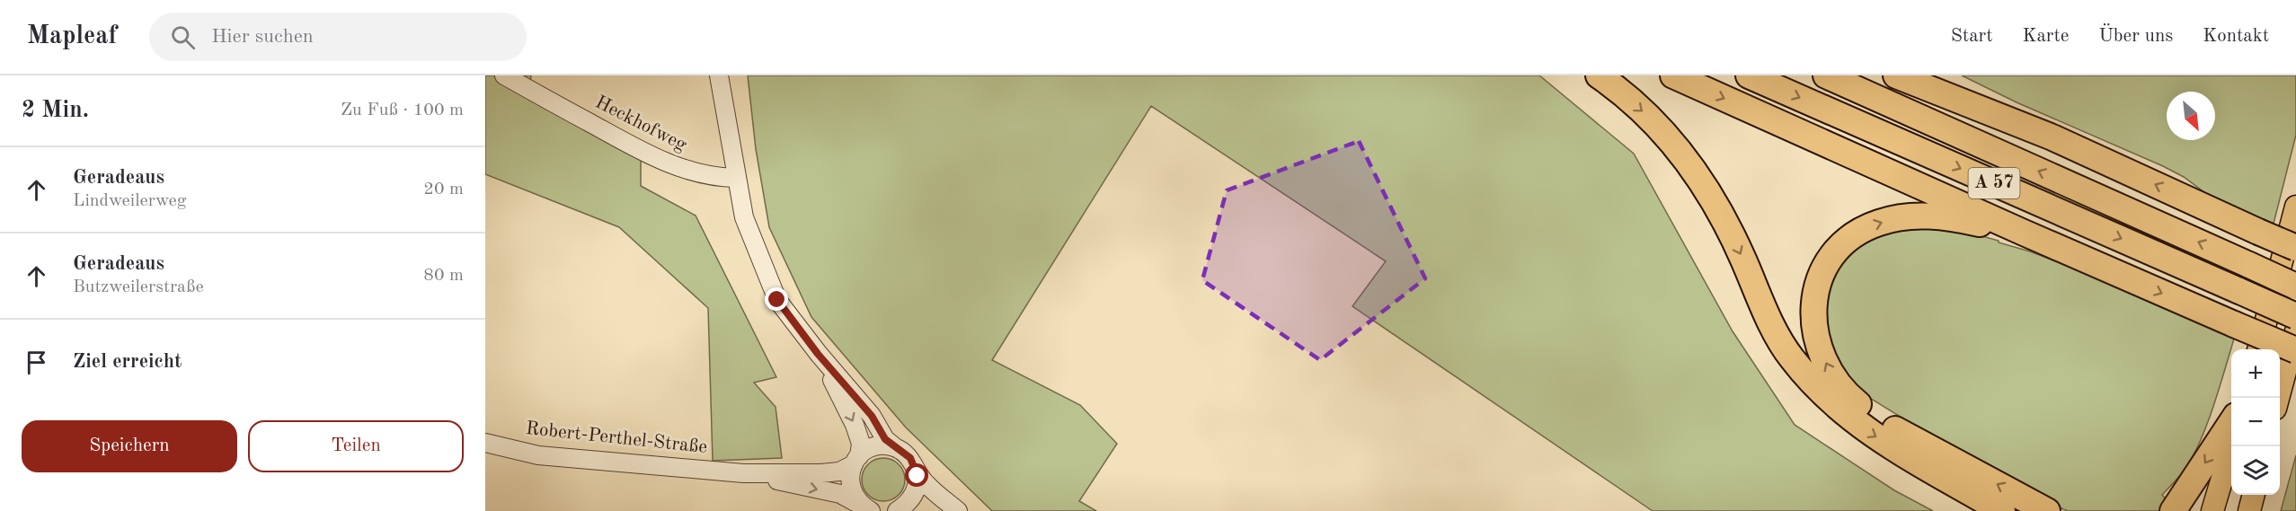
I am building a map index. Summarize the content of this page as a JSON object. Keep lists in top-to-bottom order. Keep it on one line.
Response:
{"streets":{"highway":["A 57"],"street":["Heckhofweg","Robert-Perthel-Straße"]},"north":"bottom right","page":{"header":"Mapleaf","search":"Hier suchen","nav":["Start","Karte","Über uns","Kontakt"],"heading":["2 Min.","Zu Fuß · 100 m"],"list":[["Geradeaus","Lindweilerweg","20 m"],["Geradeaus","Butzweilerstraße","80 m"],"Ziel erreicht"],"map_buttons":["+","−"],"buttons":["Speichern","Teilen"]}}
